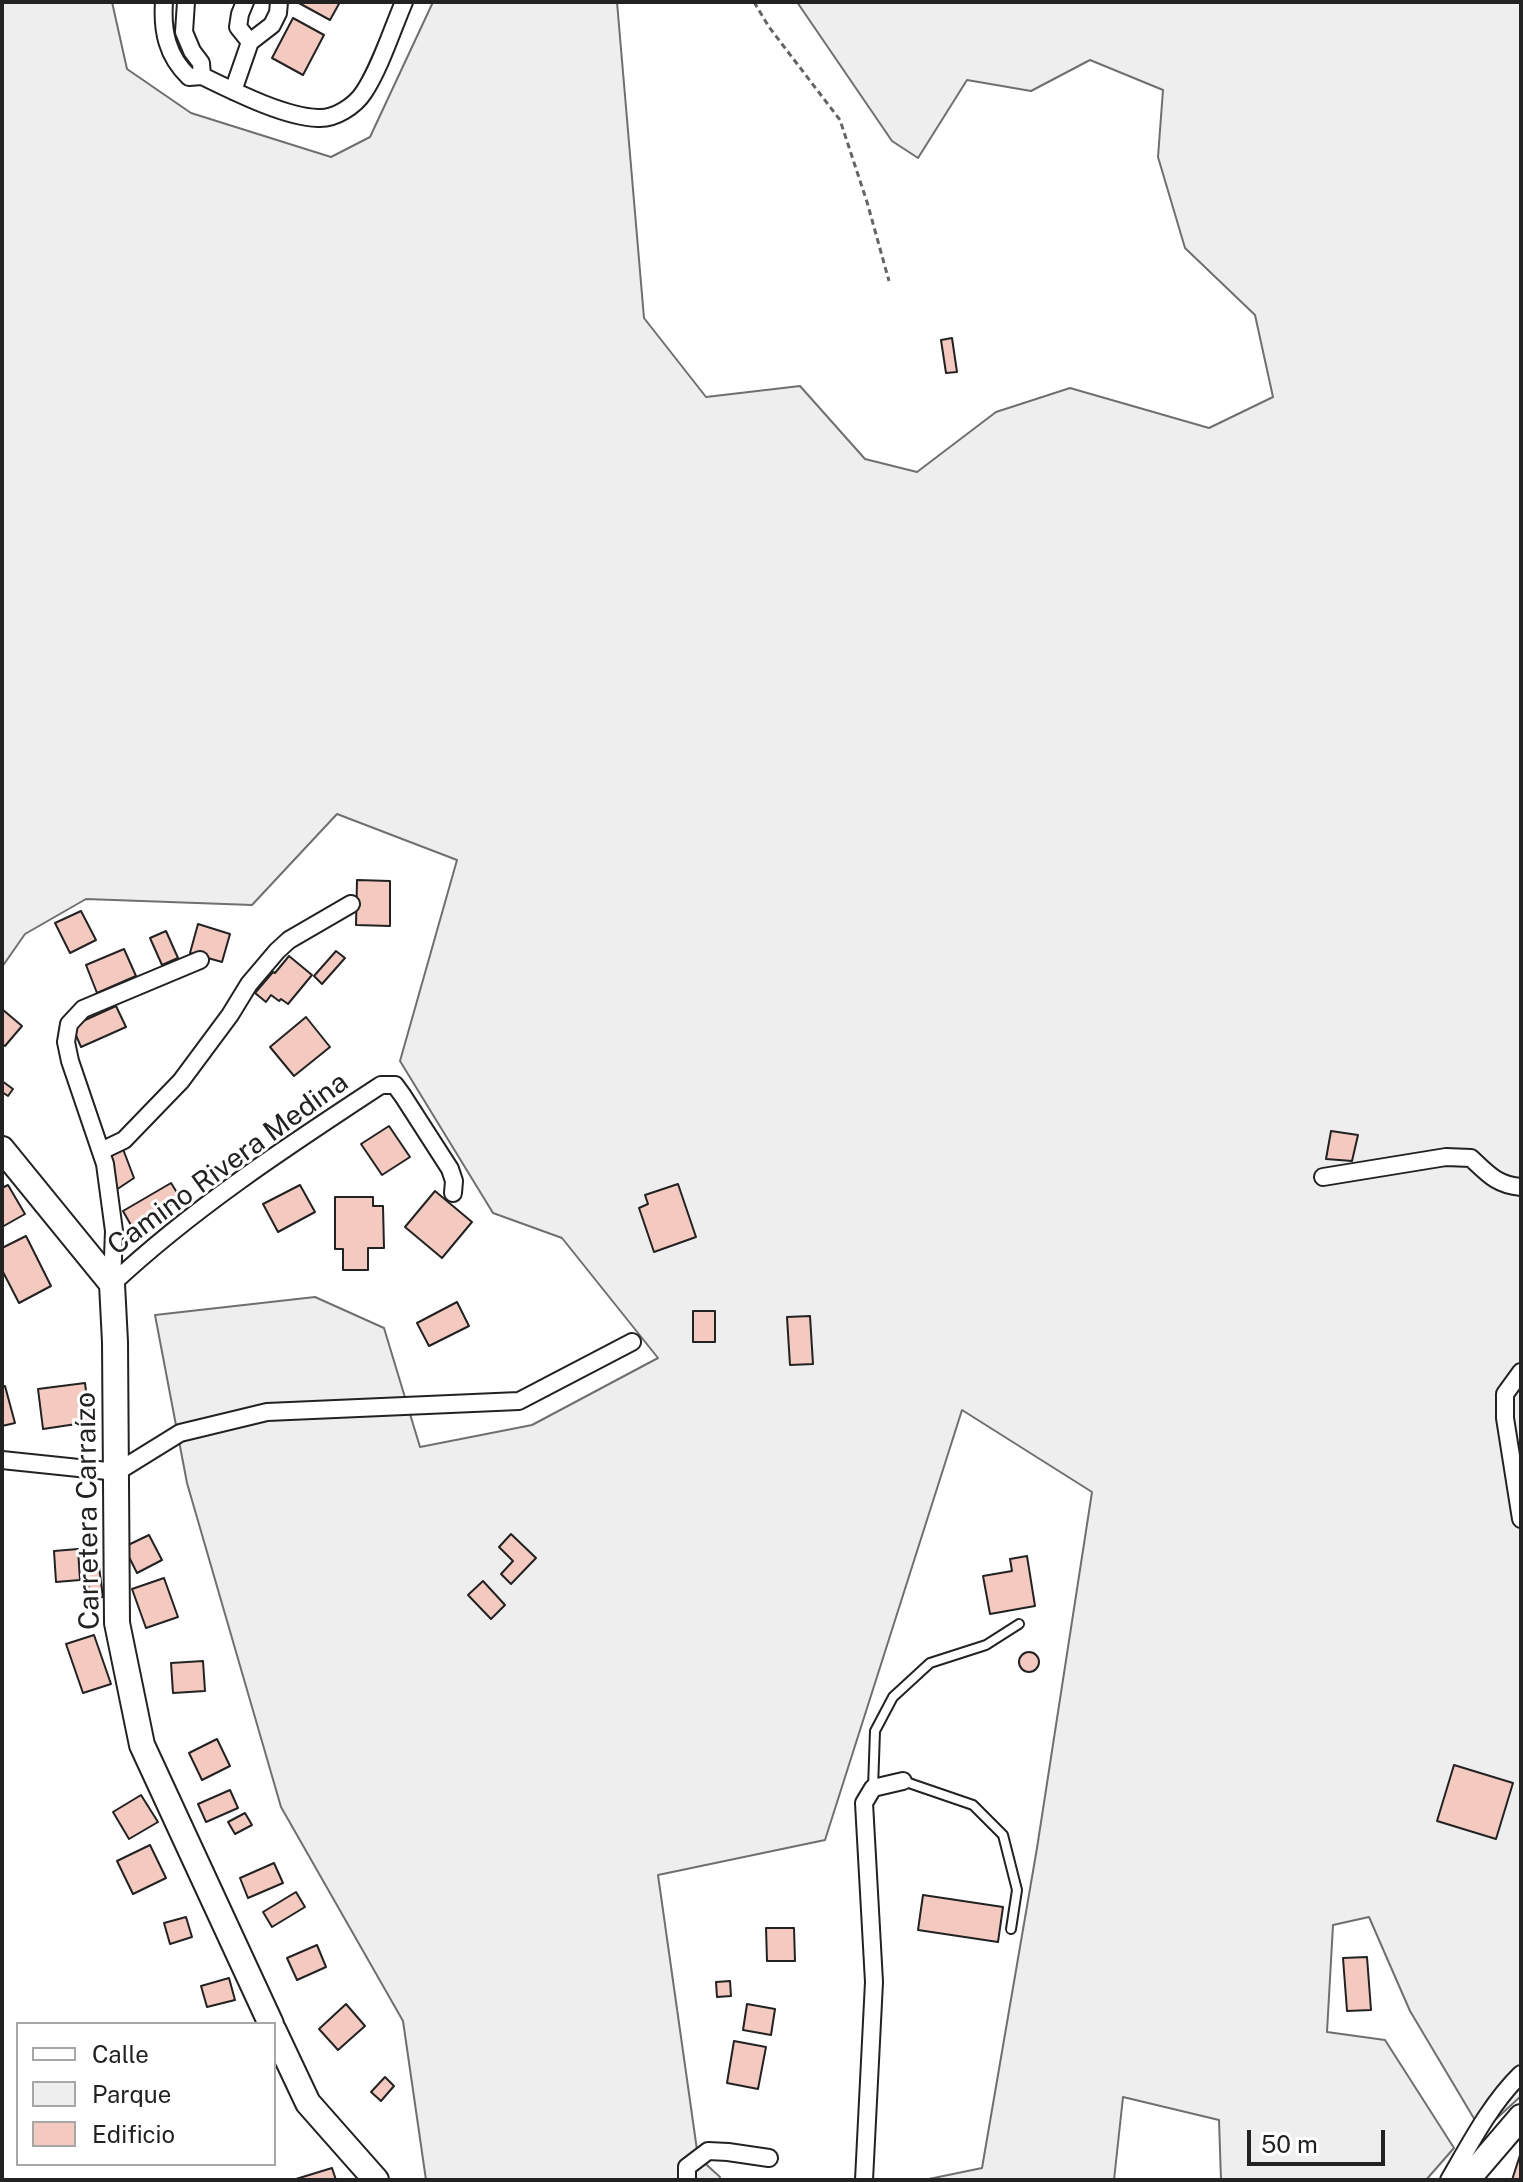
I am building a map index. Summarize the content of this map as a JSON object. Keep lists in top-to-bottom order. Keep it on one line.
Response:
{"streets":{"street":["Camino Rivera Medina","Carretera Carraízo"]},"crossings":[["Camino Rivera Medina","Carretera Carraízo"]],"legend":["Calle","Parque","Edificio"],"scale_bar":"50 m"}
